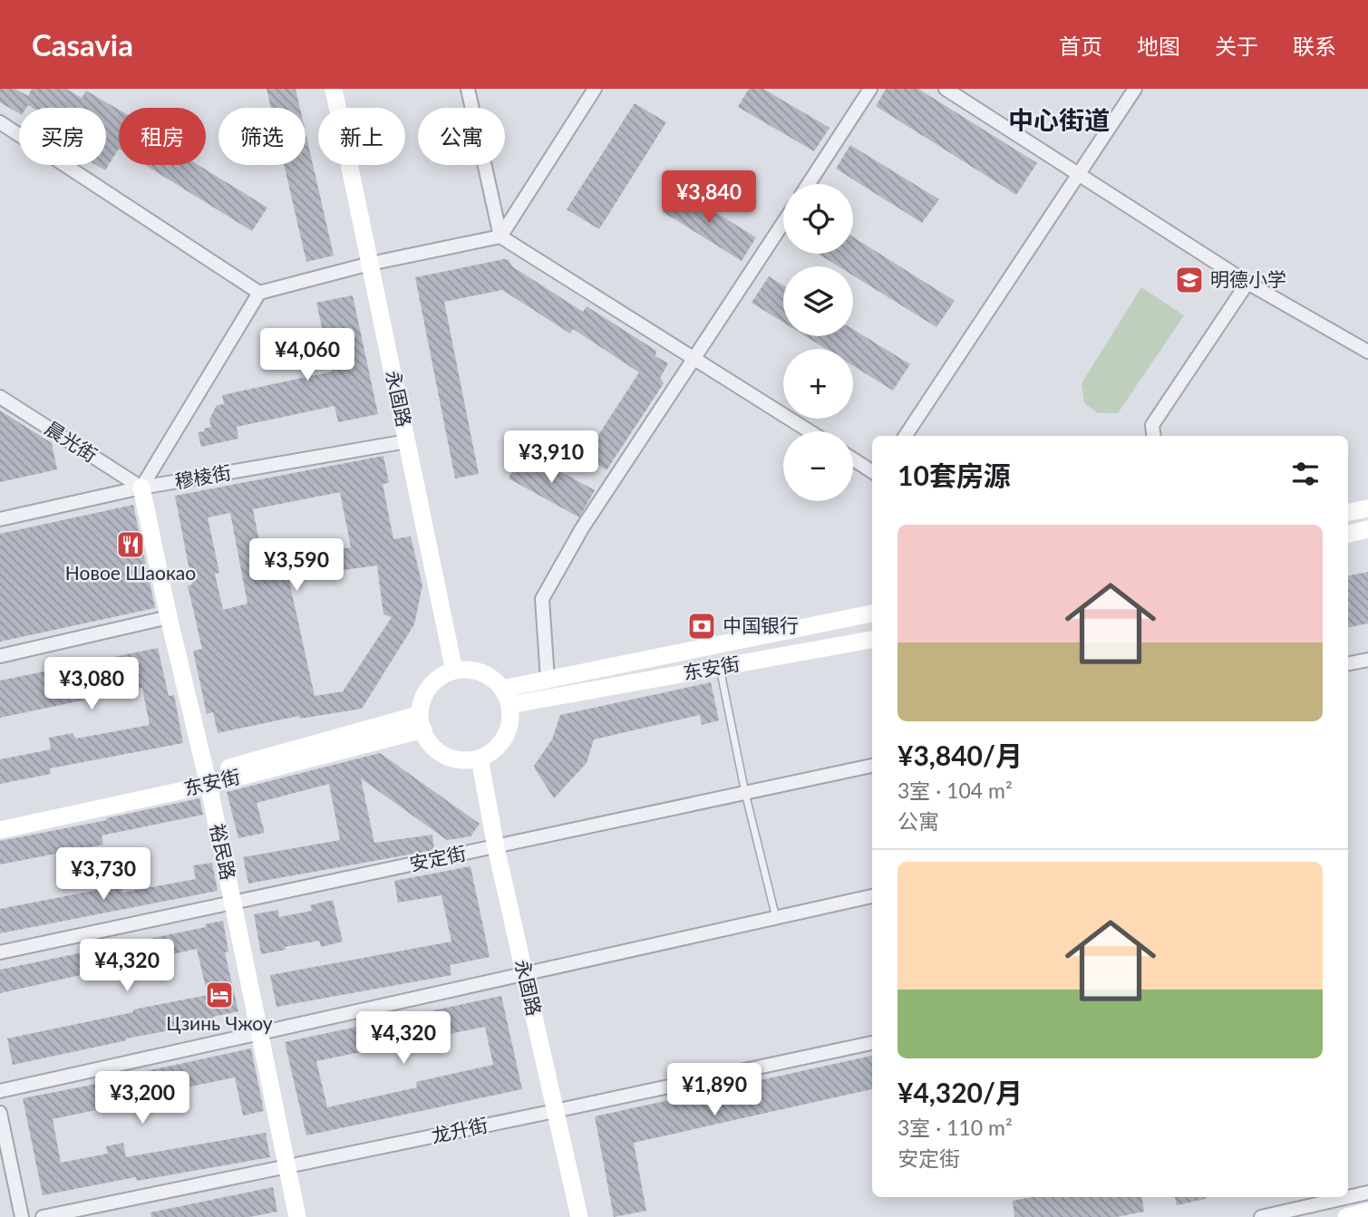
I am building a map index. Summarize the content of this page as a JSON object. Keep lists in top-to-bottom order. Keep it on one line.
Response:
{"streets":{"street":["永固路","晨光街","穆棱街","东安街","裕民路","安定街","龙升街"]},"crossings":[["永固路","穆棱街"],["永固路","东安街"],["永固路","安定街"],["永固路","龙升街"],["晨光街","穆棱街"],["晨光街","裕民路"],["穆棱街","裕民路"],["东安街","裕民路"],["裕民路","安定街"],["裕民路","龙升街"]],"districts":["中心街道"],"places":{"school or university":["明德小学"],"restaurant":["Новое Шаокао"],"bank":["中国银行"],"hotel":["Цзинь Чжоу"]},"page":{"header":"Casavia","nav":["首页","地图","关于","联系"],"chip":["买房","租房","筛选","新上","公寓"],"price":["¥3,840","¥4,060","¥3,910","¥3,590","¥3,080","¥3,730","¥4,320","¥4,320","¥1,890","¥3,200"],"map_buttons":["+","−"],"heading":"10套房源","list":[{"name":"¥3,840/月","note":"3室 · 104 m² · 公寓"},{"name":"¥4,320/月","note":"3室 · 110 m² · 安定街"}]}}
